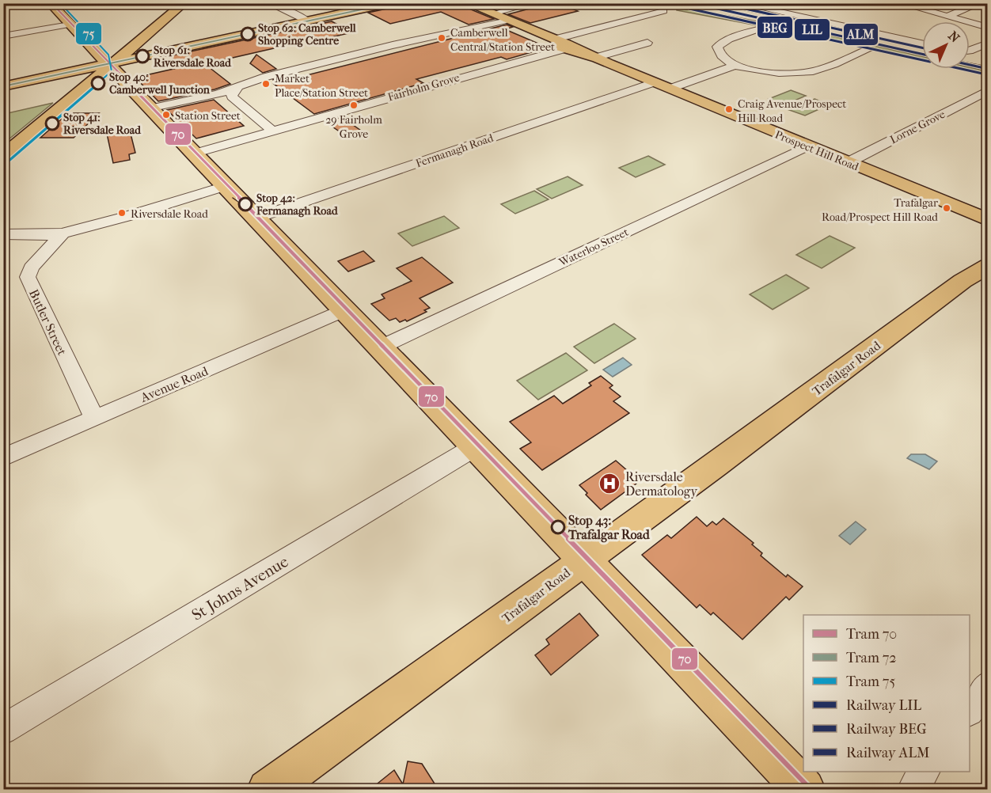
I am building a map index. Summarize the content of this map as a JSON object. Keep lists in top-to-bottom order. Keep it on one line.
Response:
{"streets":{"main road":["Prospect Hill Road","Trafalgar Road"],"street":["Fairholm Grove","Lorne Grove","Fermanagh Road","Waterloo Street","Butler Street","Avenue Road","St Johns Avenue"]},"crossings":[["Fairholm Grove","Prospect Hill Road"],["Lorne Grove","Prospect Hill Road"],["Fermanagh Road","Prospect Hill Road"],["Prospect Hill Road","Waterloo Street"],["Butler Street","Avenue Road"]],"places":{"other":["Stop 62: Camberwell Shopping Centre","Camberwell Central/Station Street","Stop 61: Riversdale Road","Stop 40: Camberwell Junction","Market Place/Station Street","29 Fairholm Grove","Craig Avenue/Prospect Hill Road","Station Street","Stop 41: Riversdale Road","Stop 42: Fermanagh Road","Trafalgar Road/Prospect Hill Road","Riversdale Road","Stop 43: Trafalgar Road"],"hospital":["Riversdale Dermatology"]},"lines":["tram line 70","tram line 72","tram line 75","rail line LIL","rail line ALM","rail line BEG"],"legend":["Tram 70","Tram 72","Tram 75","Railway LIL","Railway BEG","Railway ALM"],"north":"top right"}
